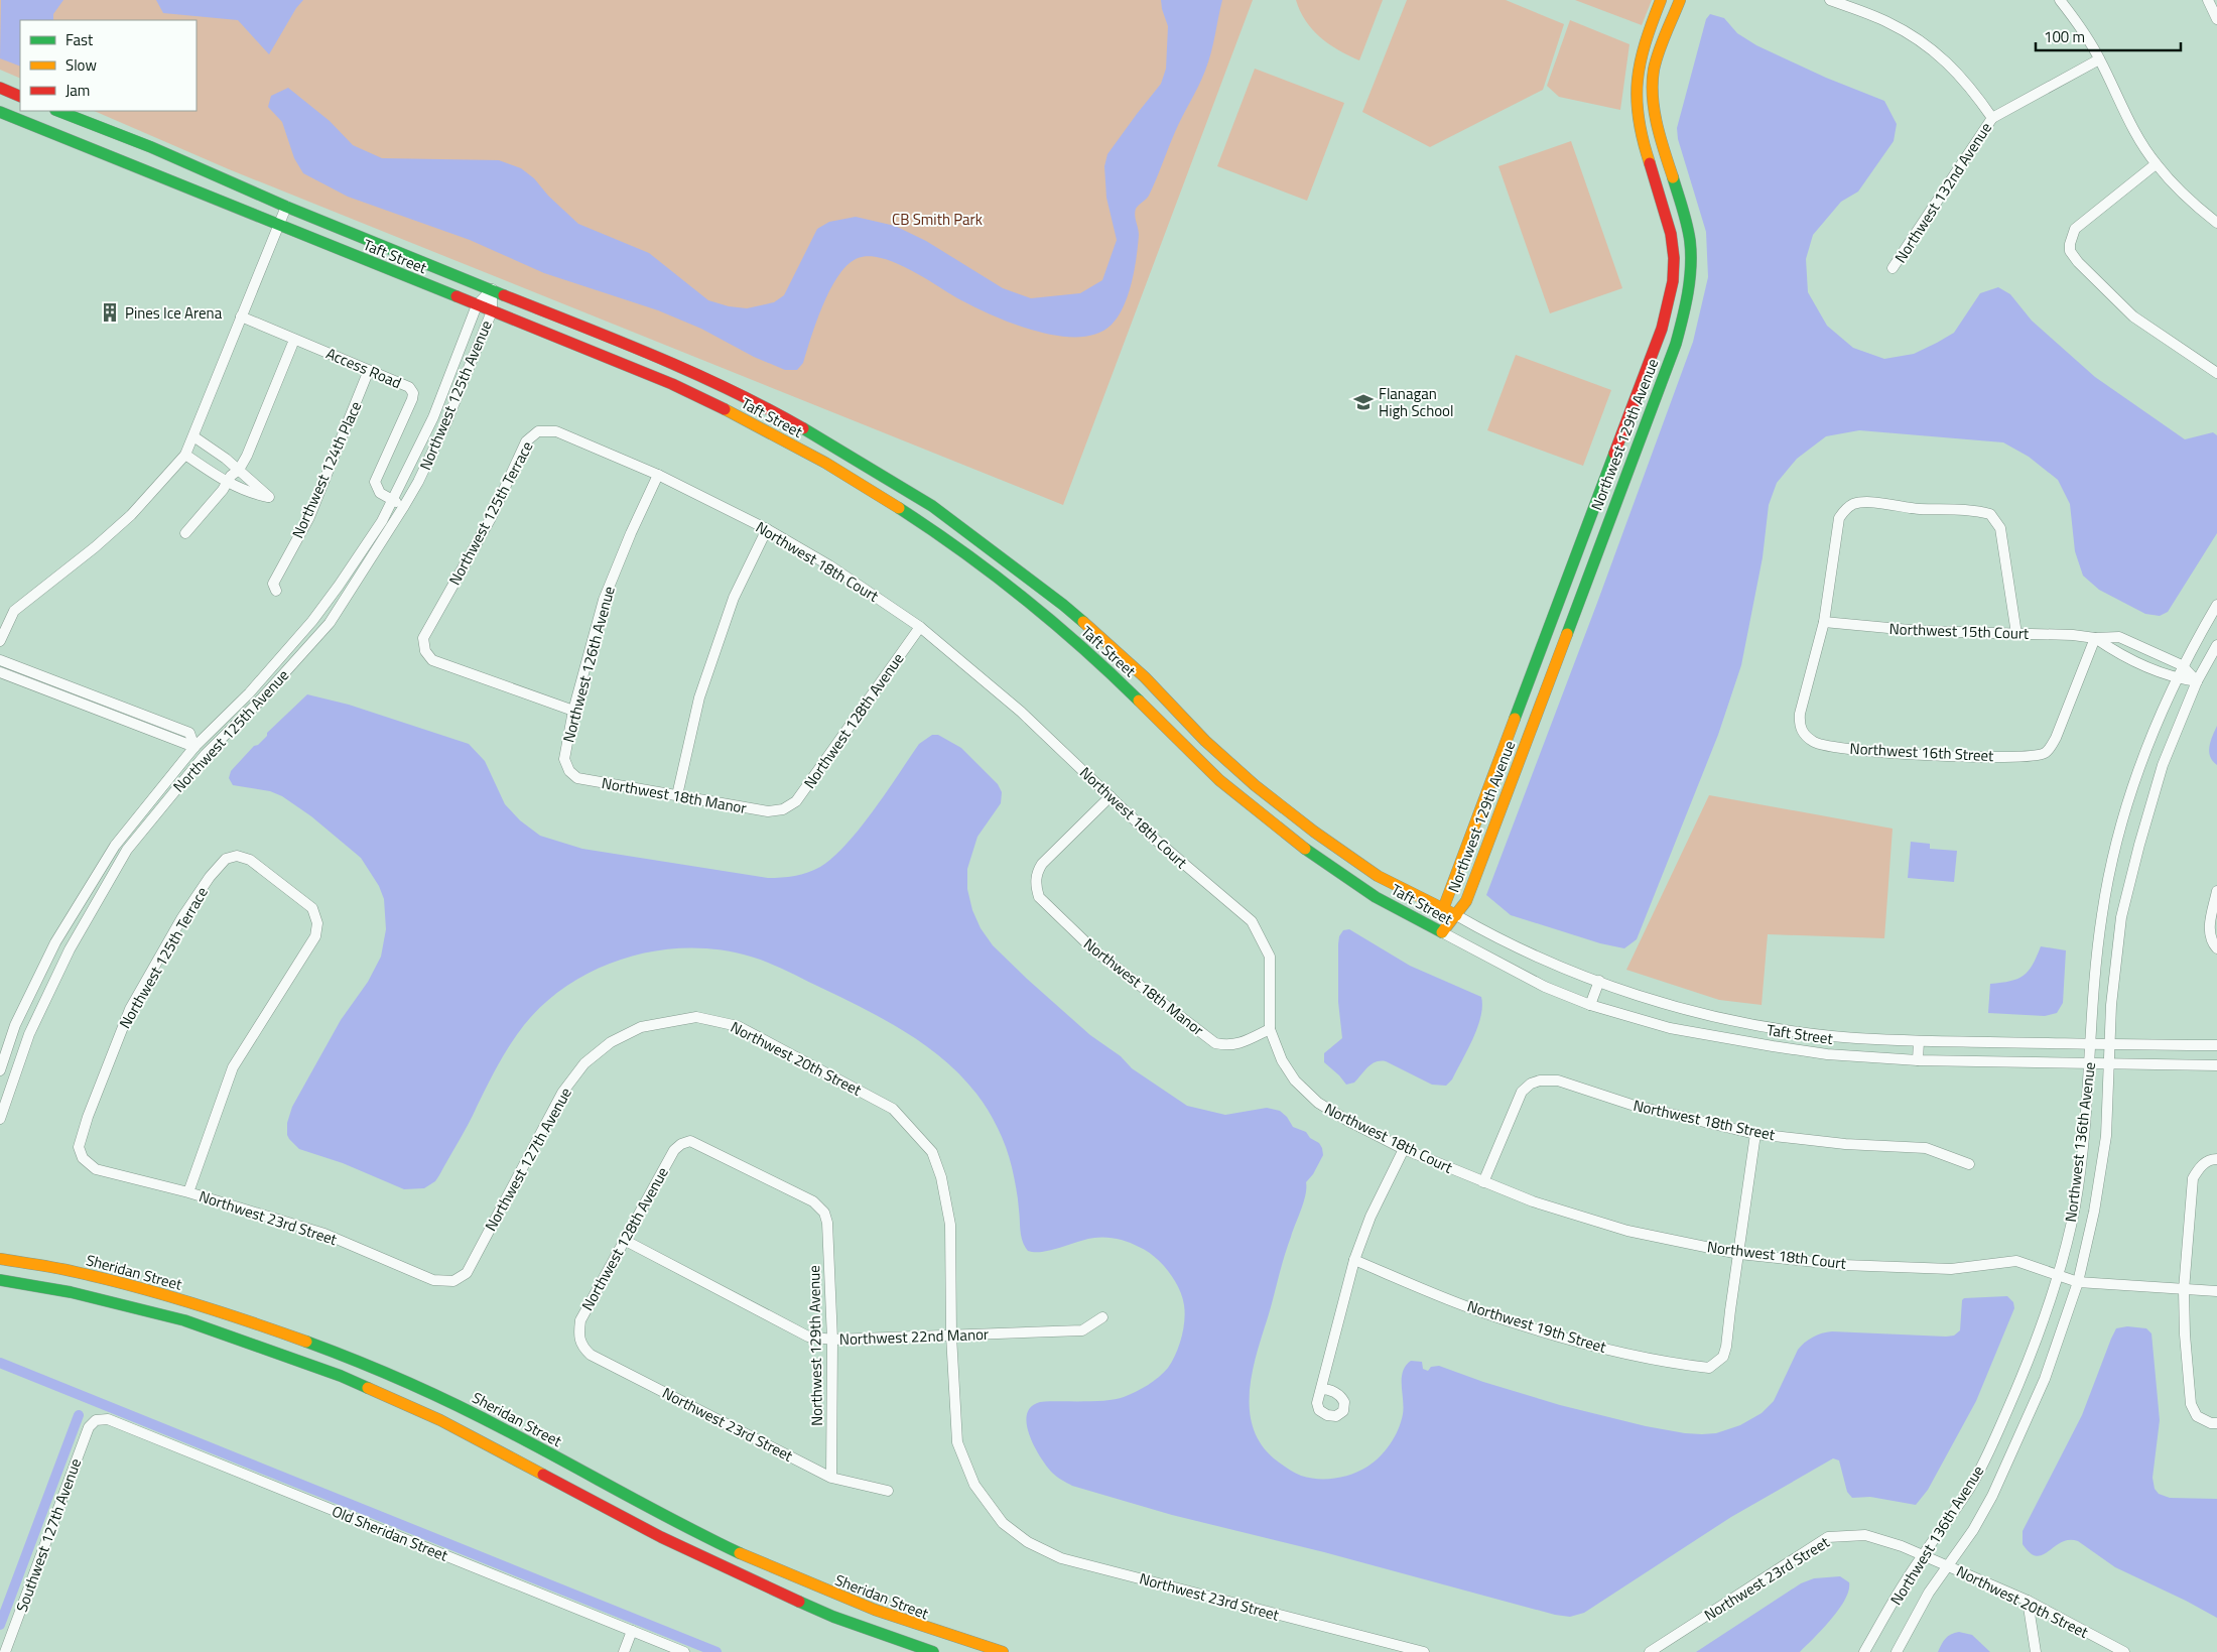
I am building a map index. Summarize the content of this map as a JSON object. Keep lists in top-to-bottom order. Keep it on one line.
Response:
{"streets":{"street":["Northwest 132nd Avenue","Taft Street","Access Road","Northwest 125th Avenue","Northwest 129th Avenue","Northwest 124th Place","Northwest 125th Terrace","Northwest 18th Court","Northwest 15th Court","Northwest 126th Avenue","Northwest 128th Avenue","Northwest 16th Street","Northwest 18th Manor","Northwest 20th Street","Northwest 18th Street","Northwest 136th Avenue","Northwest 127th Avenue","Northwest 23rd Street","Sheridan Street","Northwest 19th Street","Northwest 22nd Manor","Old Sheridan Street","Southwest 127th Avenue"]},"crossings":[["Taft Street","Northwest 125th Avenue"],["Taft Street","Northwest 129th Avenue"],["Taft Street","Northwest 136th Avenue"],["Access Road","Northwest 125th Avenue"],["Northwest 129th Avenue","Northwest 128th Avenue"],["Northwest 129th Avenue","Northwest 23rd Street"],["Northwest 129th Avenue","Northwest 22nd Manor"],["Northwest 125th Terrace","Northwest 18th Court"],["Northwest 125th Terrace","Northwest 126th Avenue"],["Northwest 125th Terrace","Northwest 23rd Street"],["Northwest 18th Court","Northwest 126th Avenue"],["Northwest 18th Court","Northwest 128th Avenue"],["Northwest 18th Court","Northwest 18th Manor"],["Northwest 18th Court","Northwest 18th Street"],["Northwest 18th Court","Northwest 136th Avenue"],["Northwest 18th Court","Northwest 19th Street"],["Northwest 15th Court","Northwest 16th Street"],["Northwest 15th Court","Northwest 136th Avenue"],["Northwest 126th Avenue","Northwest 18th Manor"],["Northwest 128th Avenue","Northwest 18th Manor"],["Northwest 128th Avenue","Northwest 23rd Street"],["Northwest 128th Avenue","Northwest 22nd Manor"],["Northwest 20th Street","Northwest 136th Avenue"],["Northwest 20th Street","Northwest 127th Avenue"],["Northwest 20th Street","Northwest 23rd Street"],["Northwest 20th Street","Northwest 22nd Manor"],["Northwest 136th Avenue","Northwest 23rd Street"],["Northwest 127th Avenue","Northwest 23rd Street"],["Northwest 23rd Street","Northwest 22nd Manor"],["Old Sheridan Street","Southwest 127th Avenue"]],"parks":["CB Smith Park"],"places":{"building":["Pines Ice Arena"],"school or university":["Flanagan High School"]},"legend":["Fast","Slow","Jam"],"scale_bar":"100 m"}
